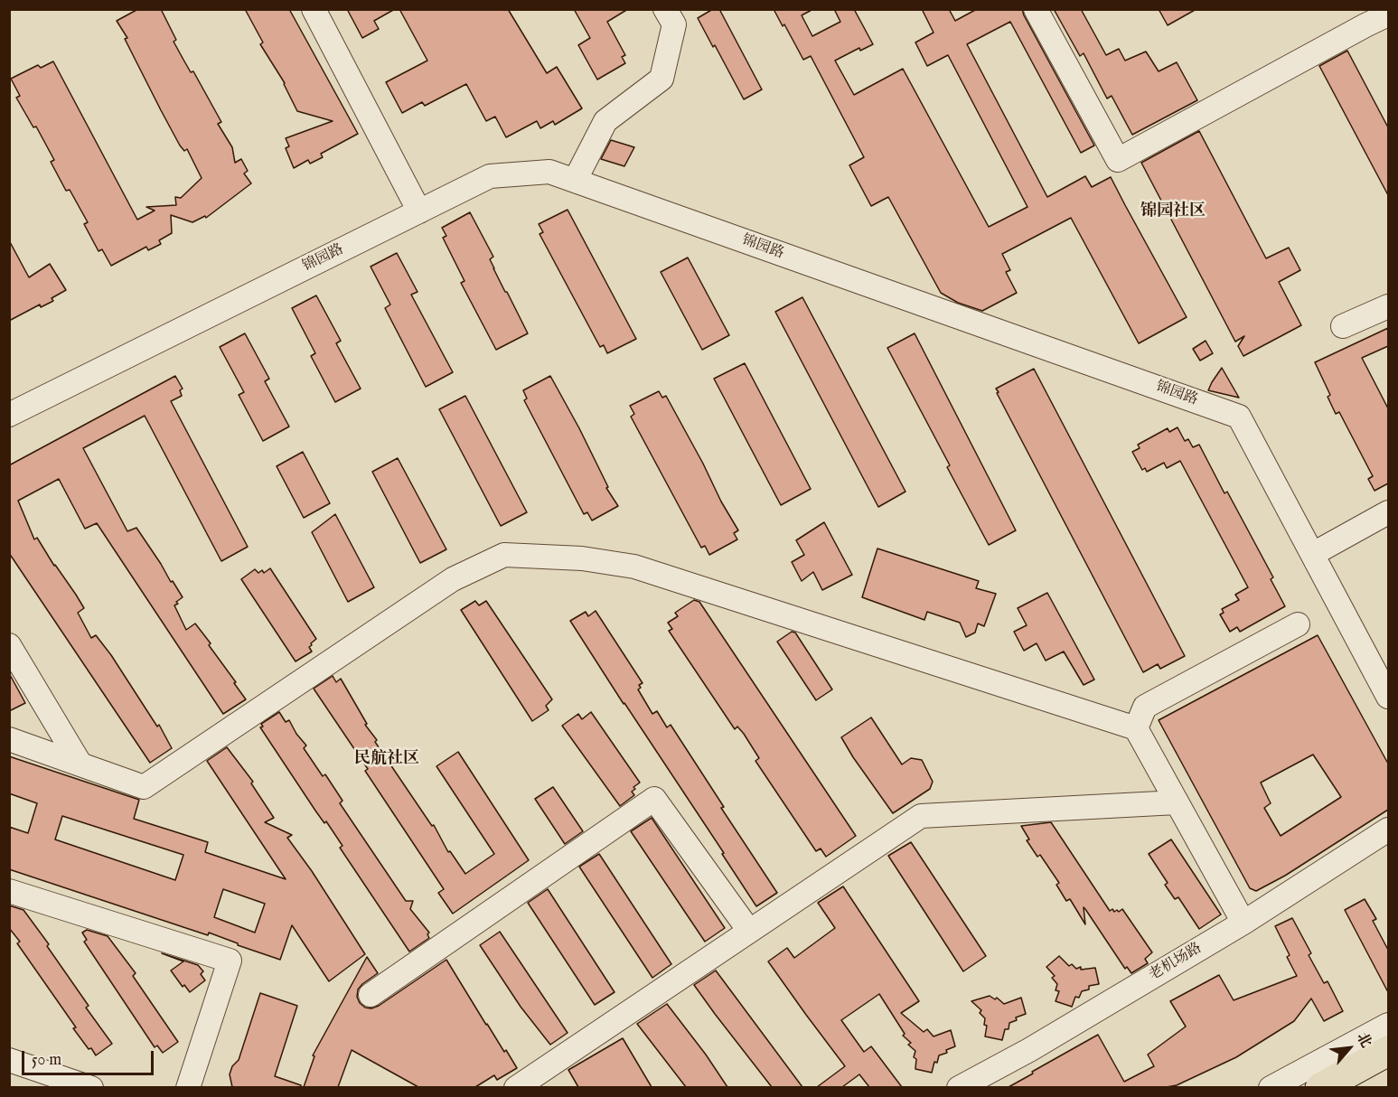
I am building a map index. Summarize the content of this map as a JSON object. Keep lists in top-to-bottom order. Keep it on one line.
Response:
{"streets":{"street":["锦园路","老机场路"]},"districts":["锦园社区","民航社区"],"scale_bar":"50 m","north":"top right"}
